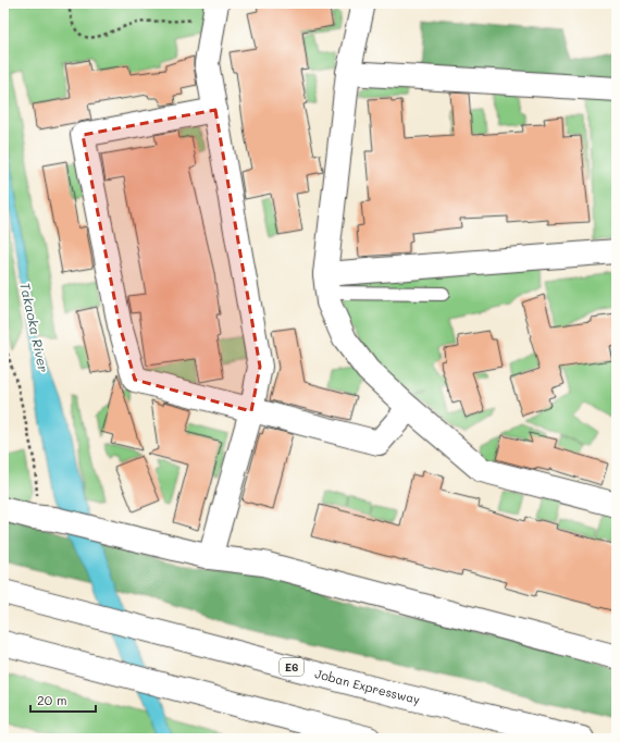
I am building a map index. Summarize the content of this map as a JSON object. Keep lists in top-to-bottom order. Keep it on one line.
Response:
{"streets":{"main road":["E6","Joban Expressway"]},"water":["Takaoka River"],"scale_bar":"20 m"}
